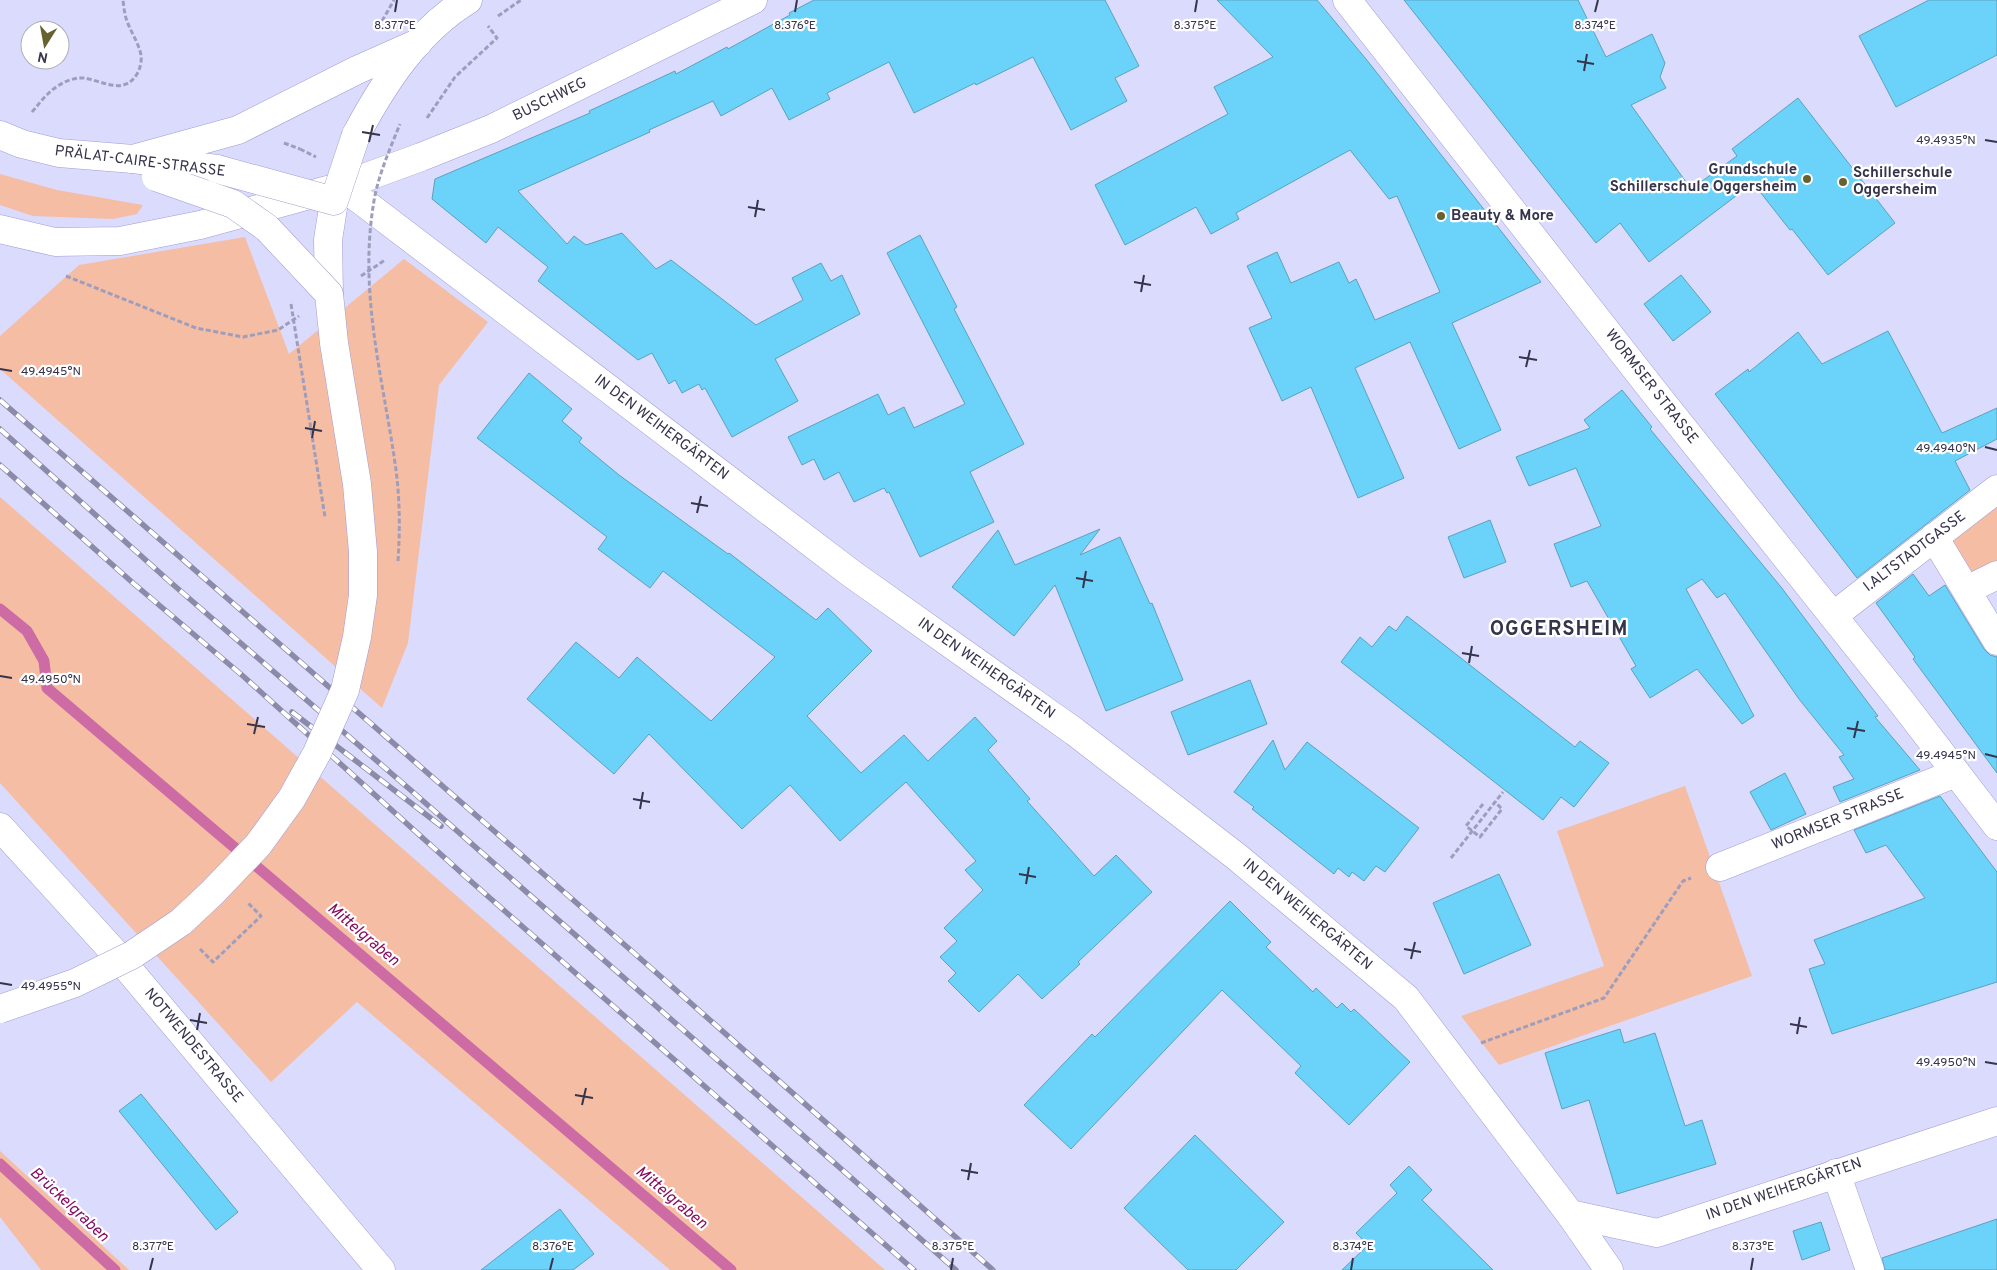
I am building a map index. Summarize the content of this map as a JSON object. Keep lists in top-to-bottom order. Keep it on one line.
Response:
{"streets":{"street":["BUSCHWEG","PRÄLAT-CAIRE-STRASSE","WORMSER STRASSE","IN DEN WEIHERGÄRTEN","I.ALTSTADTGASSE","NOTWENDESTRASSE"]},"crossings":[["BUSCHWEG","PRÄLAT-CAIRE-STRASSE"],["BUSCHWEG","IN DEN WEIHERGÄRTEN"],["PRÄLAT-CAIRE-STRASSE","IN DEN WEIHERGÄRTEN"],["WORMSER STRASSE","I.ALTSTADTGASSE"]],"districts":["OGGERSHEIM"],"water":["Mittelgraben","Brückelgraben"],"places":["Grundschule Schillerschule Oggersheim","Schillerschule Oggersheim","Beauty & More"],"north":"bottom","coordinates":["8.377°E","8.376°E","8.375°E","8.374°E","49.4935°N","49.4945°N","49.4940°N","49.4950°N","49.4955°N","8.373°E"]}
